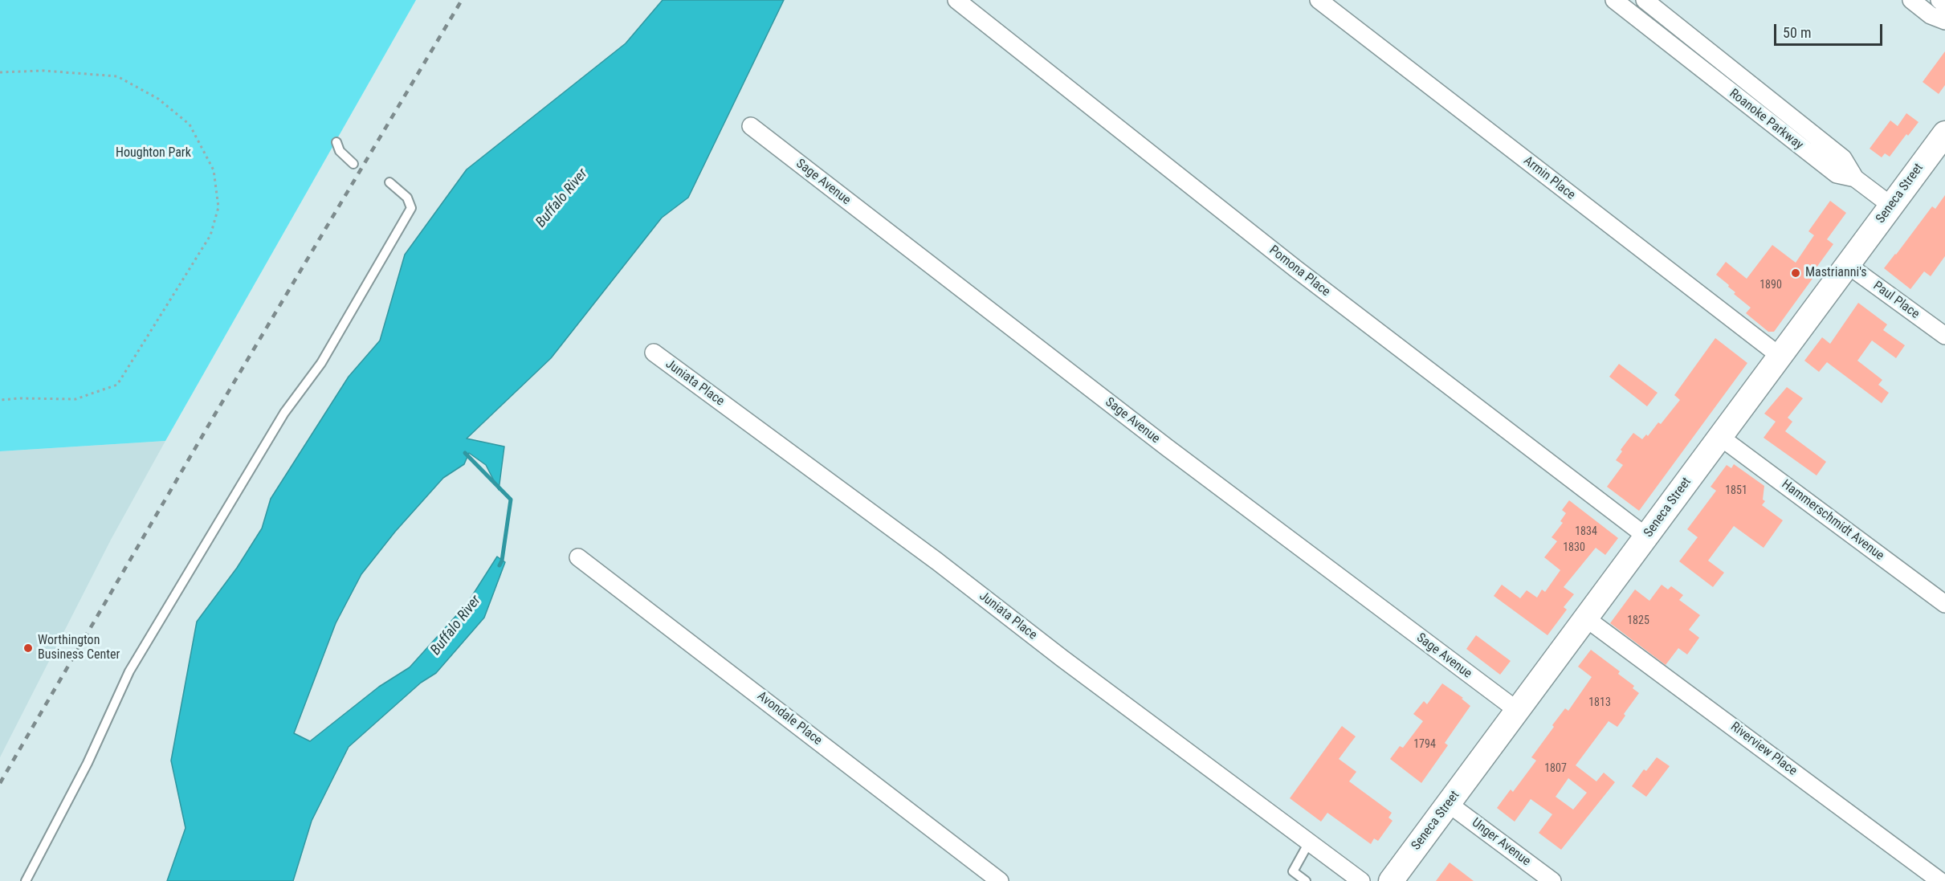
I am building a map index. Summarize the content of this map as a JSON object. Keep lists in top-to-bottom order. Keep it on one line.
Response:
{"streets":{"main road":["Seneca Street"],"street":["Roanoke Parkway","Armin Place","Sage Avenue","Pomona Place","Paul Place","Juniata Place","Hammerschmidt Avenue","Avondale Place","Riverview Place","Unger Avenue"]},"crossings":[["Roanoke Parkway","Seneca Street"],["Armin Place","Seneca Street"],["Sage Avenue","Seneca Street"],["Seneca Street","Pomona Place"],["Seneca Street","Paul Place"],["Seneca Street","Hammerschmidt Avenue"],["Seneca Street","Riverview Place"],["Seneca Street","Unger Avenue"]],"water":["Buffalo River"],"parks":["Houghton Park"],"places":["Mastrianni's","Worthington Business Center"],"house_numbers":["1890","1851","1834","1830","1825","1813","1794","1807"],"scale_bar":"50 m"}
